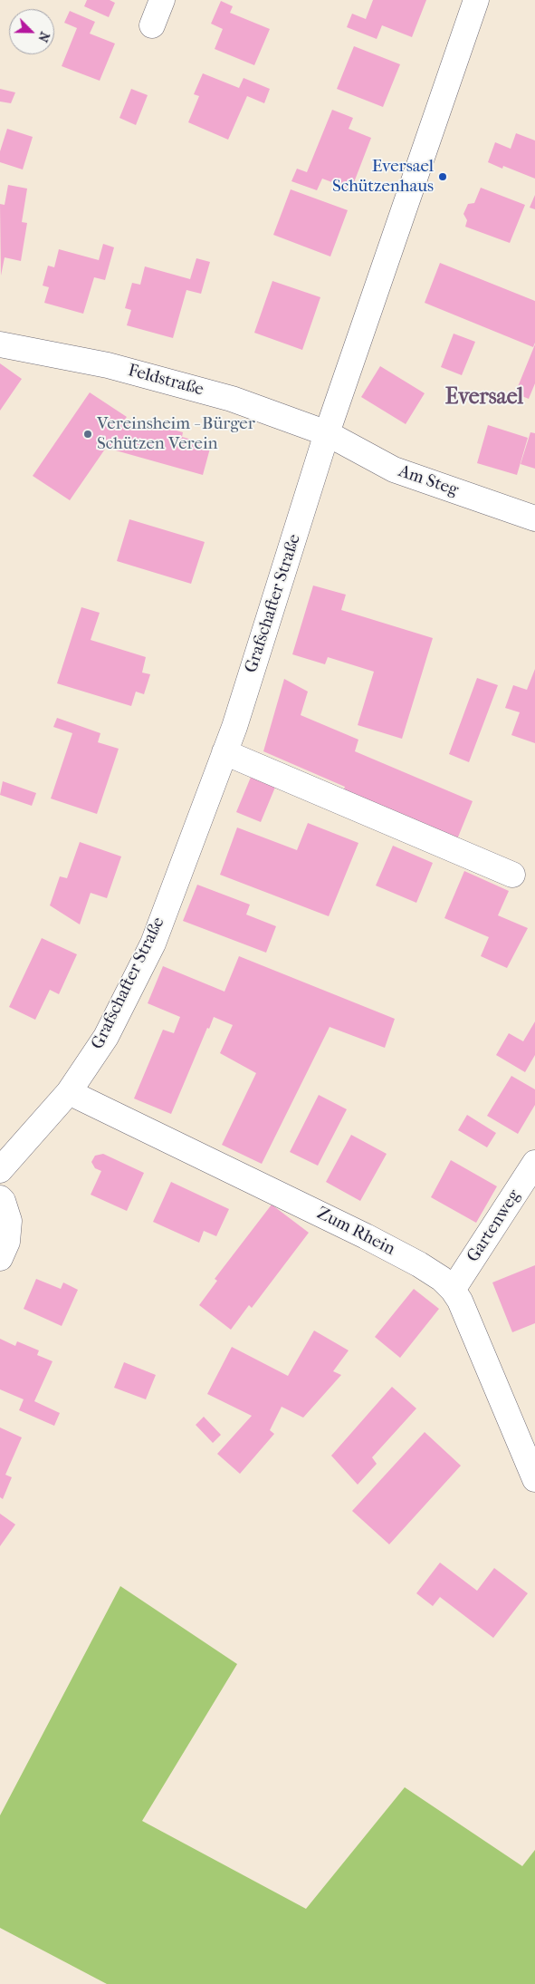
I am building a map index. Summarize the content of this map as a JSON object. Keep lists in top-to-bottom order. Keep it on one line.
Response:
{"streets":{"street":["Feldstraße","Am Steg","Grafschafter Straße","Gartenweg","Zum Rhein"]},"crossings":[["Feldstraße","Am Steg"],["Feldstraße","Grafschafter Straße"],["Am Steg","Grafschafter Straße"],["Grafschafter Straße","Zum Rhein"],["Gartenweg","Zum Rhein"]],"districts":["Eversael"],"places":["Eversael Schützenhaus","Vereinsheim - Bürger Schützen Verein"],"north":"bottom right"}
